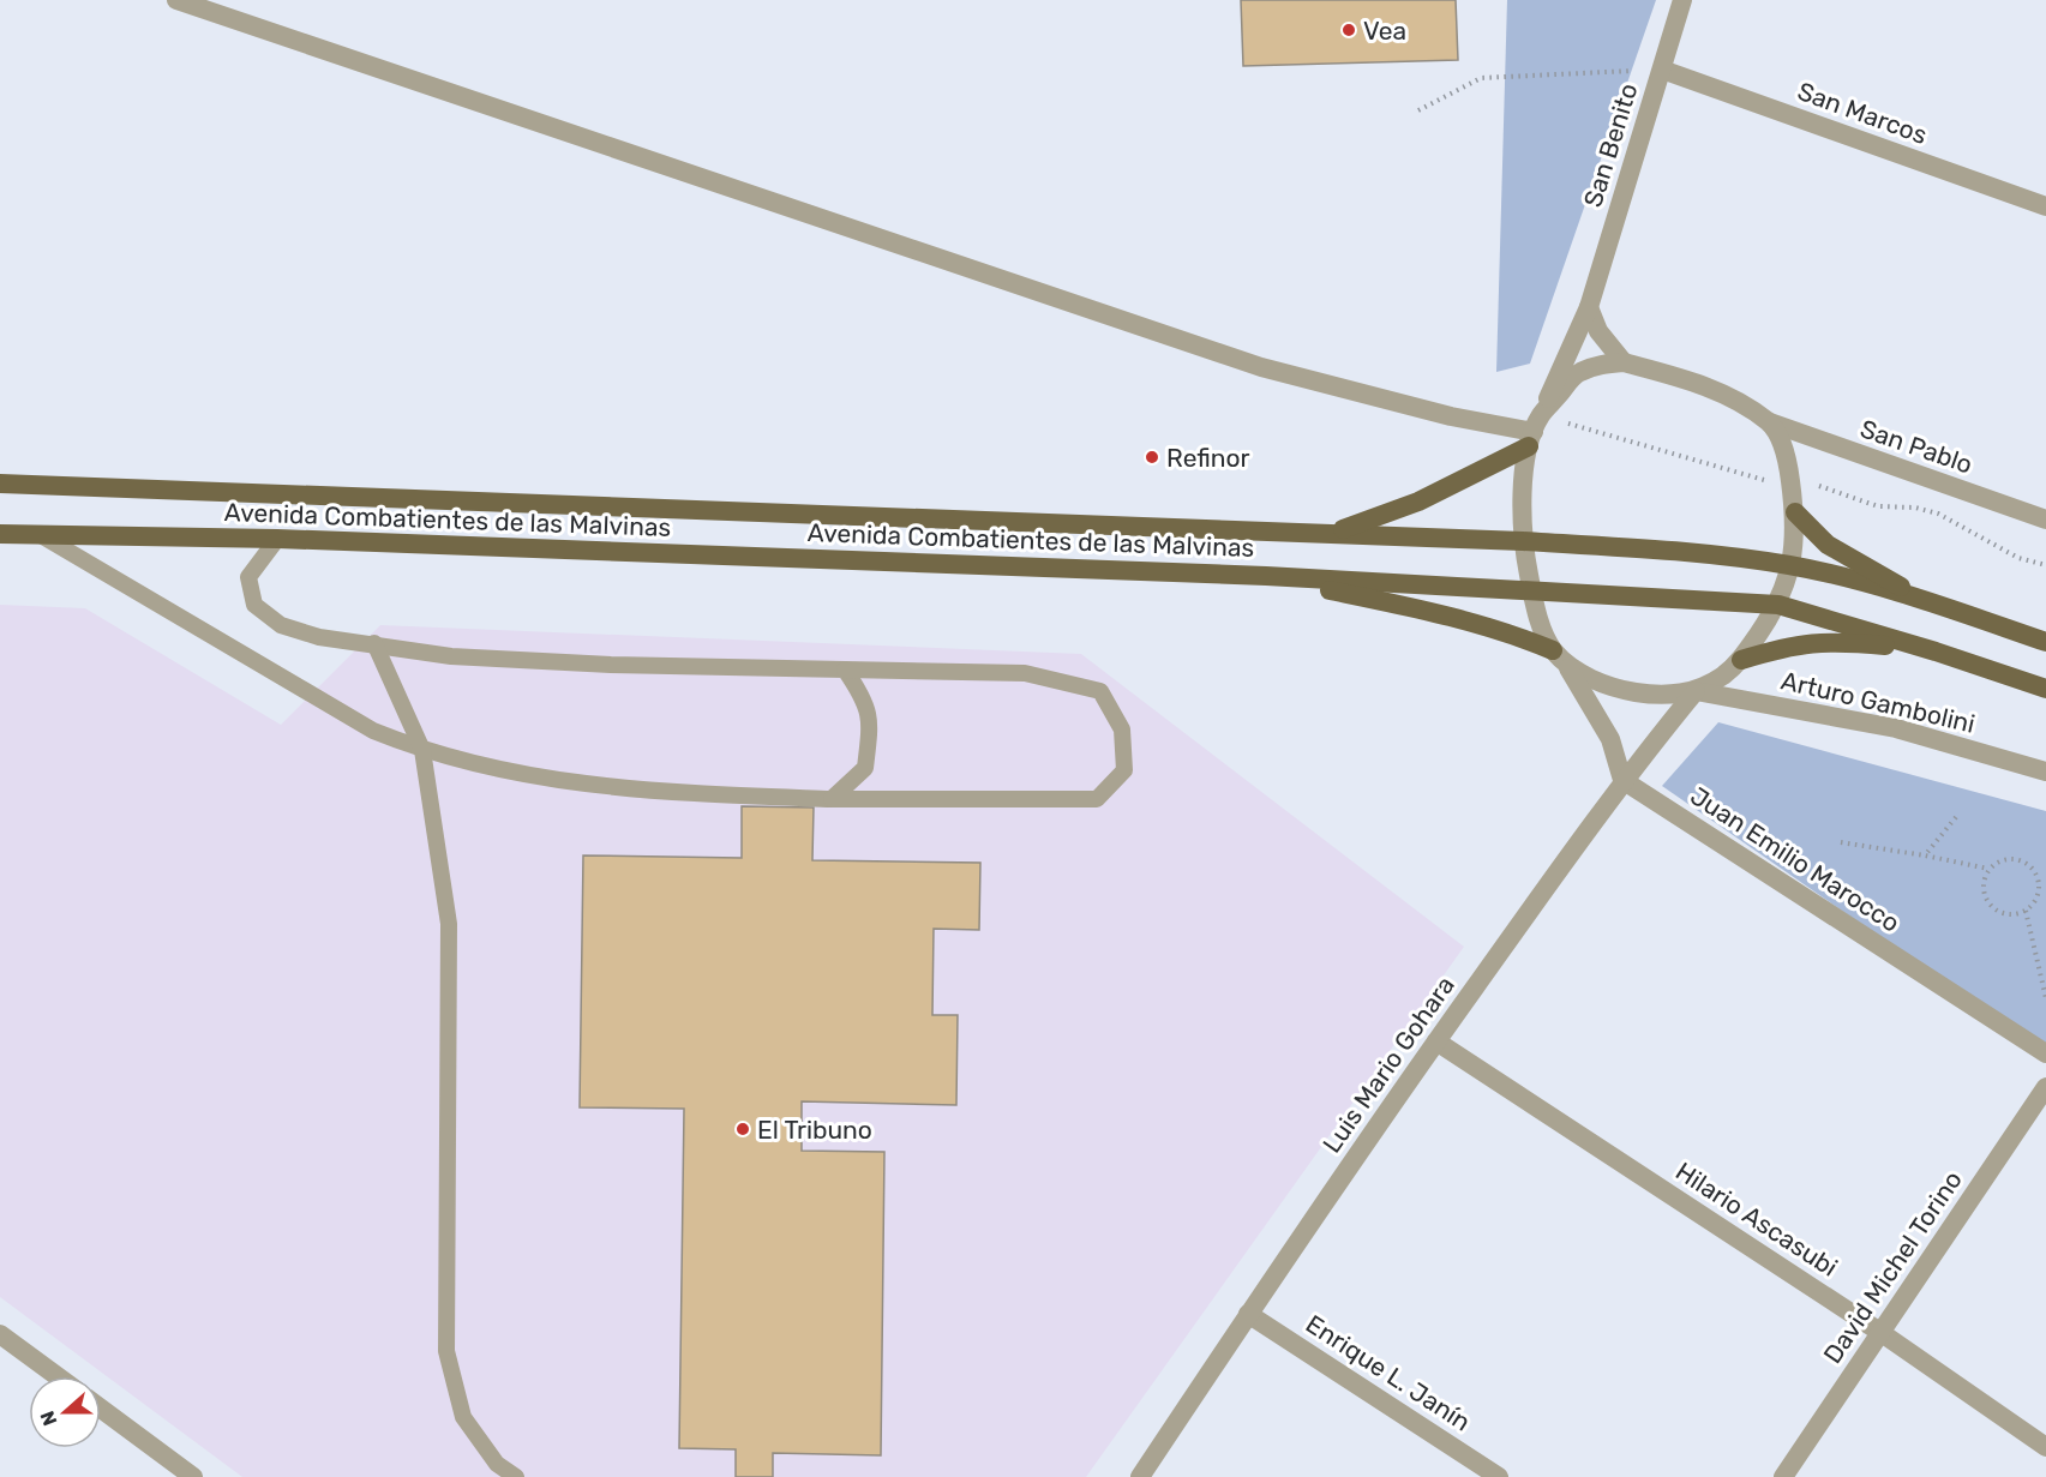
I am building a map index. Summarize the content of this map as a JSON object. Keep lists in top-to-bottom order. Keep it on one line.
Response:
{"streets":{"main road":["Avenida Combatientes de las Malvinas"],"street":["San Marcos","San Benito","San Pablo","Arturo Gambolini","Juan Emilio Marocco","Luis Mario Gohara","Hilario Ascasubi","David Michel Torino","Enrique L. Janín"]},"crossings":[["San Marcos","San Benito"],["San Benito","Avenida Combatientes de las Malvinas"],["Arturo Gambolini","Luis Mario Gohara"],["Juan Emilio Marocco","Luis Mario Gohara"],["Luis Mario Gohara","Hilario Ascasubi"],["Luis Mario Gohara","Enrique L. Janín"],["Hilario Ascasubi","David Michel Torino"]],"places":["Vea","Refinor","El Tribuno"],"north":"left"}
